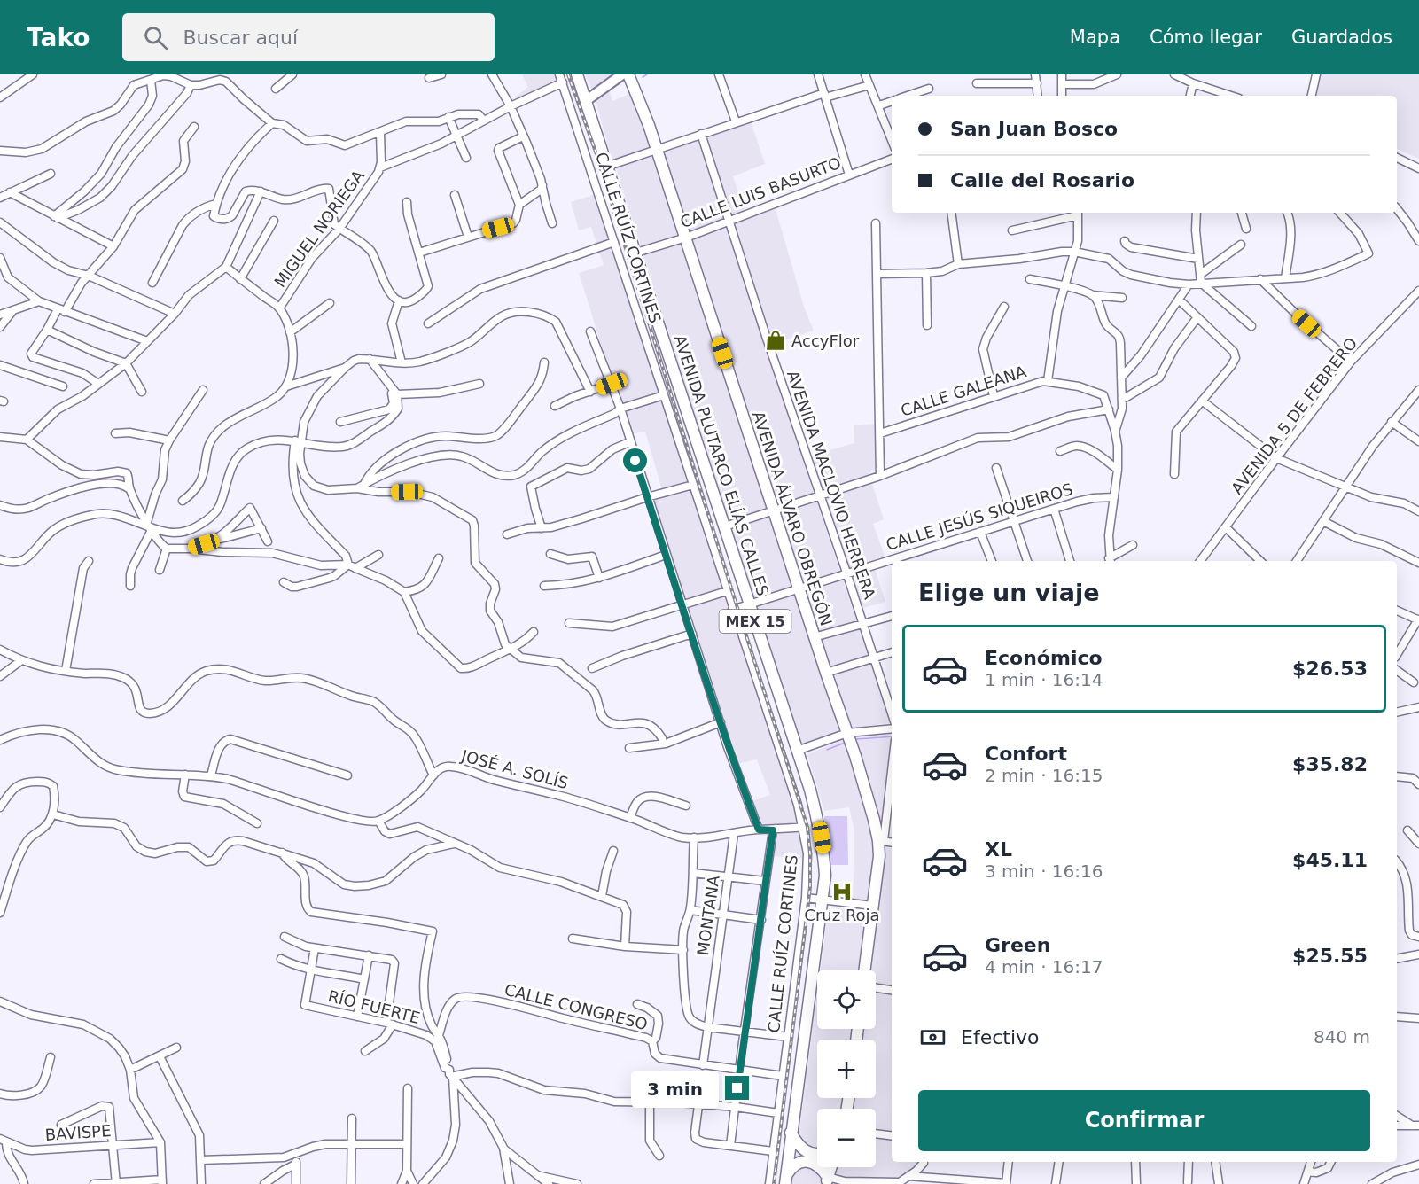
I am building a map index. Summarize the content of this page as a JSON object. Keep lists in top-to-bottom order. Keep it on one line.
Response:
{"streets":{"highway":["AVENIDA PLUTARCO ELÍAS CALLES","AVENIDA ÁLVARO OBREGÓN","MEX 15"],"street":["CALLE LUIS BASURTO","MIGUEL NORIEGA","CALLE RUÍZ CORTINES","CALLE GALEANA","AVENIDA 5 DE FEBRERO","AVENIDA MACLOVIO HERRERA","CALLE JESÚS SIQUEIROS","JOSÉ A. SOLÍS","MONTANA","RÍO FUERTE","CALLE CONGRESO","BAVISPE"]},"crossings":[["CALLE LUIS BASURTO","AVENIDA PLUTARCO ELÍAS CALLES"],["CALLE LUIS BASURTO","AVENIDA MACLOVIO HERRERA"],["CALLE LUIS BASURTO","AVENIDA ÁLVARO OBREGÓN"],["CALLE RUÍZ CORTINES","CALLE JESÚS SIQUEIROS"],["CALLE RUÍZ CORTINES","JOSÉ A. SOLÍS"],["CALLE RUÍZ CORTINES","CALLE CONGRESO"],["AVENIDA PLUTARCO ELÍAS CALLES","CALLE JESÚS SIQUEIROS"],["AVENIDA MACLOVIO HERRERA","CALLE JESÚS SIQUEIROS"],["CALLE JESÚS SIQUEIROS","AVENIDA ÁLVARO OBREGÓN"],["JOSÉ A. SOLÍS","MONTANA"],["MONTANA","CALLE CONGRESO"]],"places":{"shop":["AccyFlor"],"hospital":["Cruz Roja"]},"page":{"header":"Tako","search":"Buscar aquí","nav":["Mapa","Cómo llegar","Guardados"],"banner":["San Juan Bosco","Calle del Rosario"],"heading":"Elige un viaje","list":[{"name":"Económico","note":"1 min · 16:14","value":"$26.53"},{"name":"Confort","note":"2 min · 16:15","value":"$35.82"},{"name":"XL","note":"3 min · 16:16","value":"$45.11"},{"name":"Green","note":"4 min · 16:17","value":"$25.55"}],"map_buttons":["+","−"],"pay":["Efectivo","840 m"],"bubble":"3 min","buttons":"Confirmar"}}
